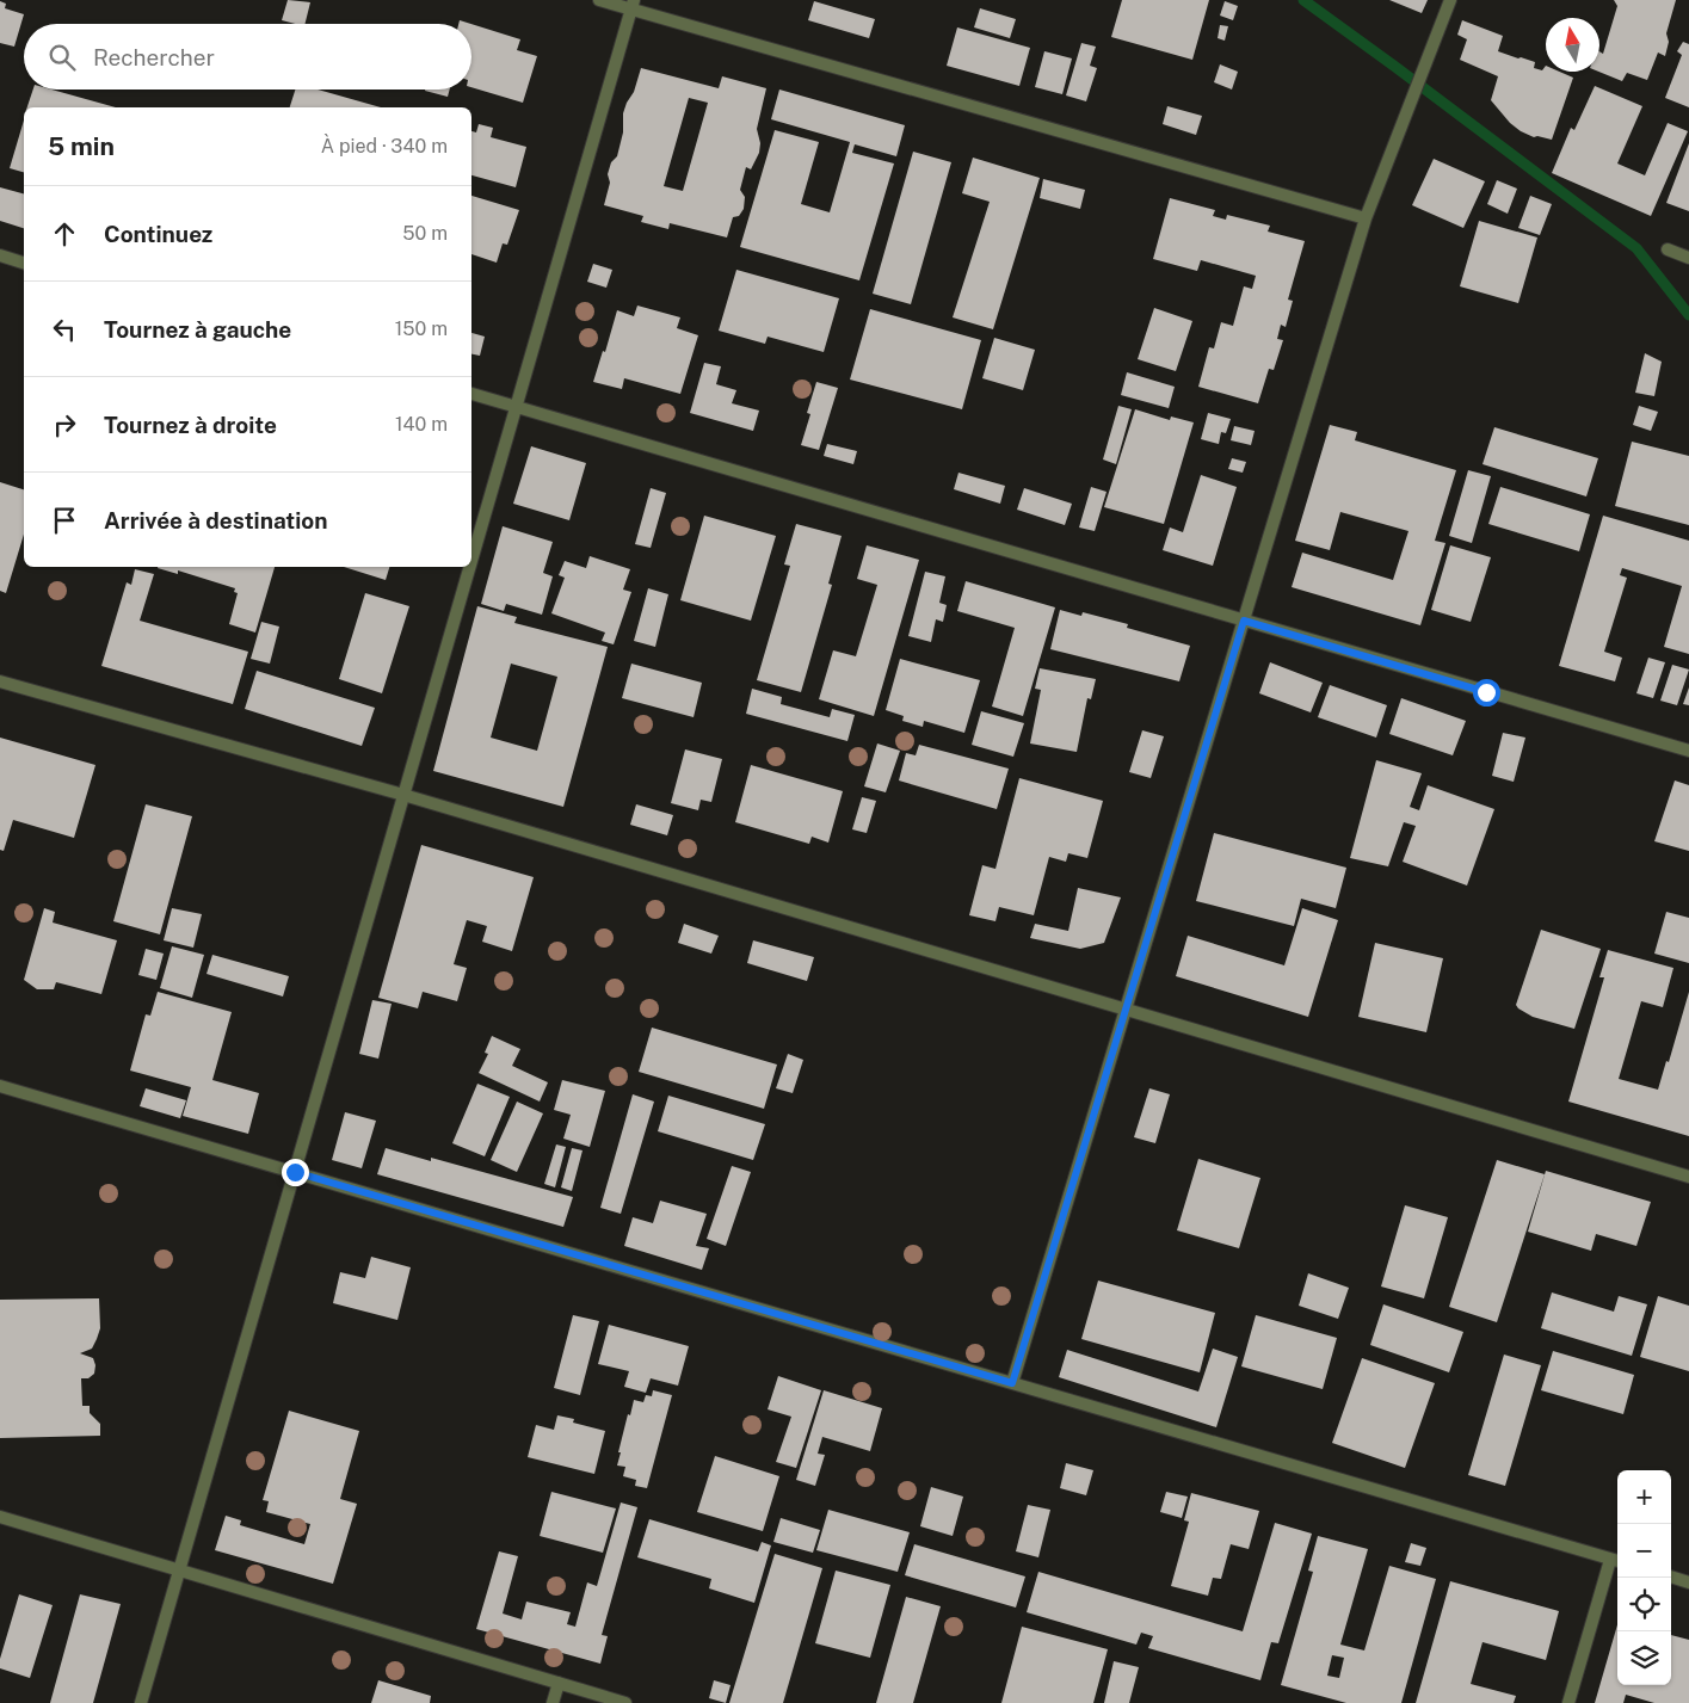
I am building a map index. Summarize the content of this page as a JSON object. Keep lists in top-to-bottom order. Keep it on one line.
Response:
{"north":"top","page":{"search":"Rechercher","heading":["5 min","À pied · 340 m"],"list":[["Continuez","50 m"],["Tournez à gauche","150 m"],["Tournez à droite","140 m"],"Arrivée à destination"],"map_buttons":["+","−"]}}
